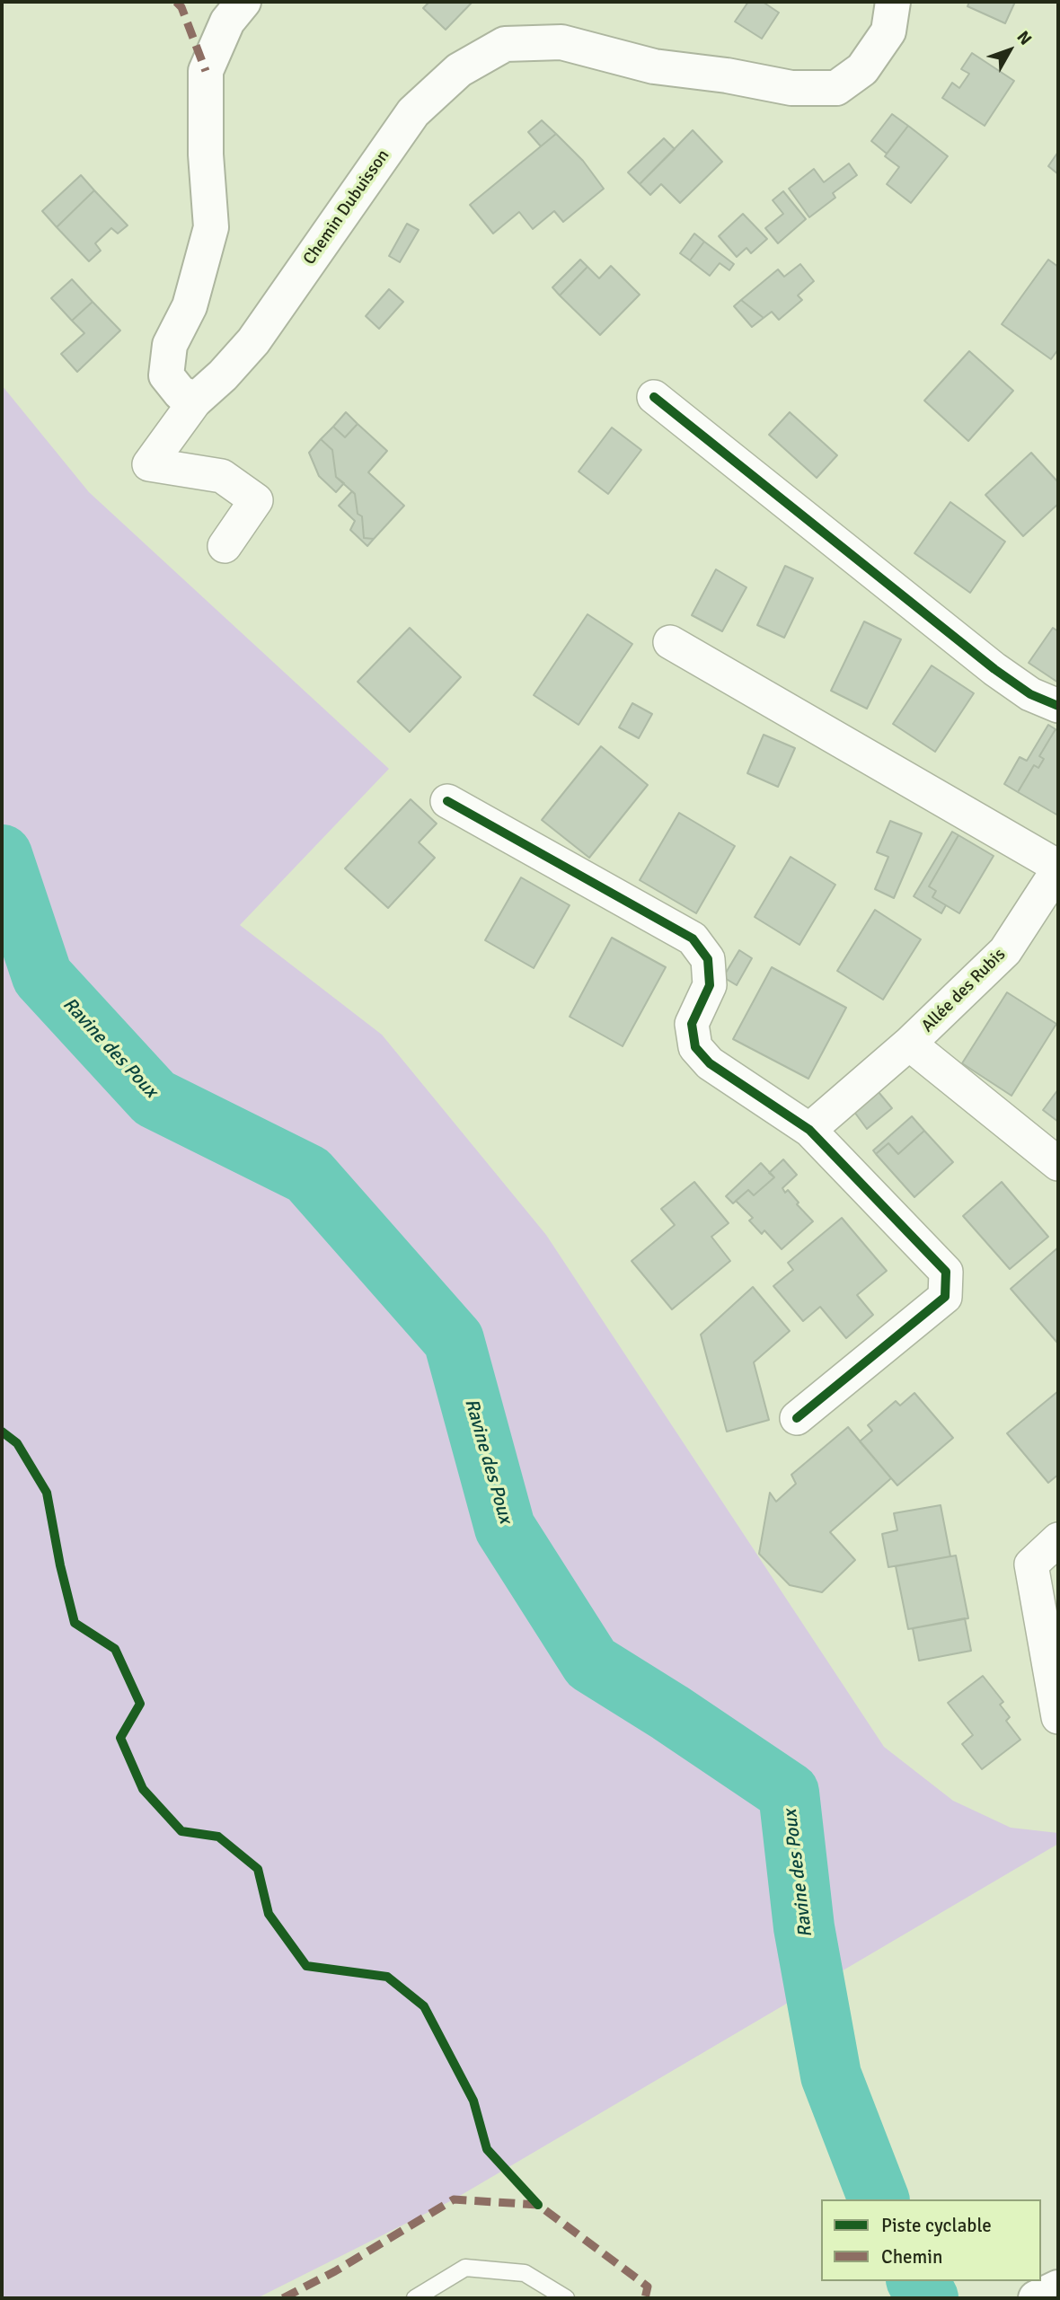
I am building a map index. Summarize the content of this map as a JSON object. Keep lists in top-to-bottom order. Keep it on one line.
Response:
{"streets":{"main road":["Chemin Dubuisson"],"street":["Allée des Rubis"]},"water":["Ravine des Poux"],"legend":["Piste cyclable","Chemin"],"north":"top right"}
